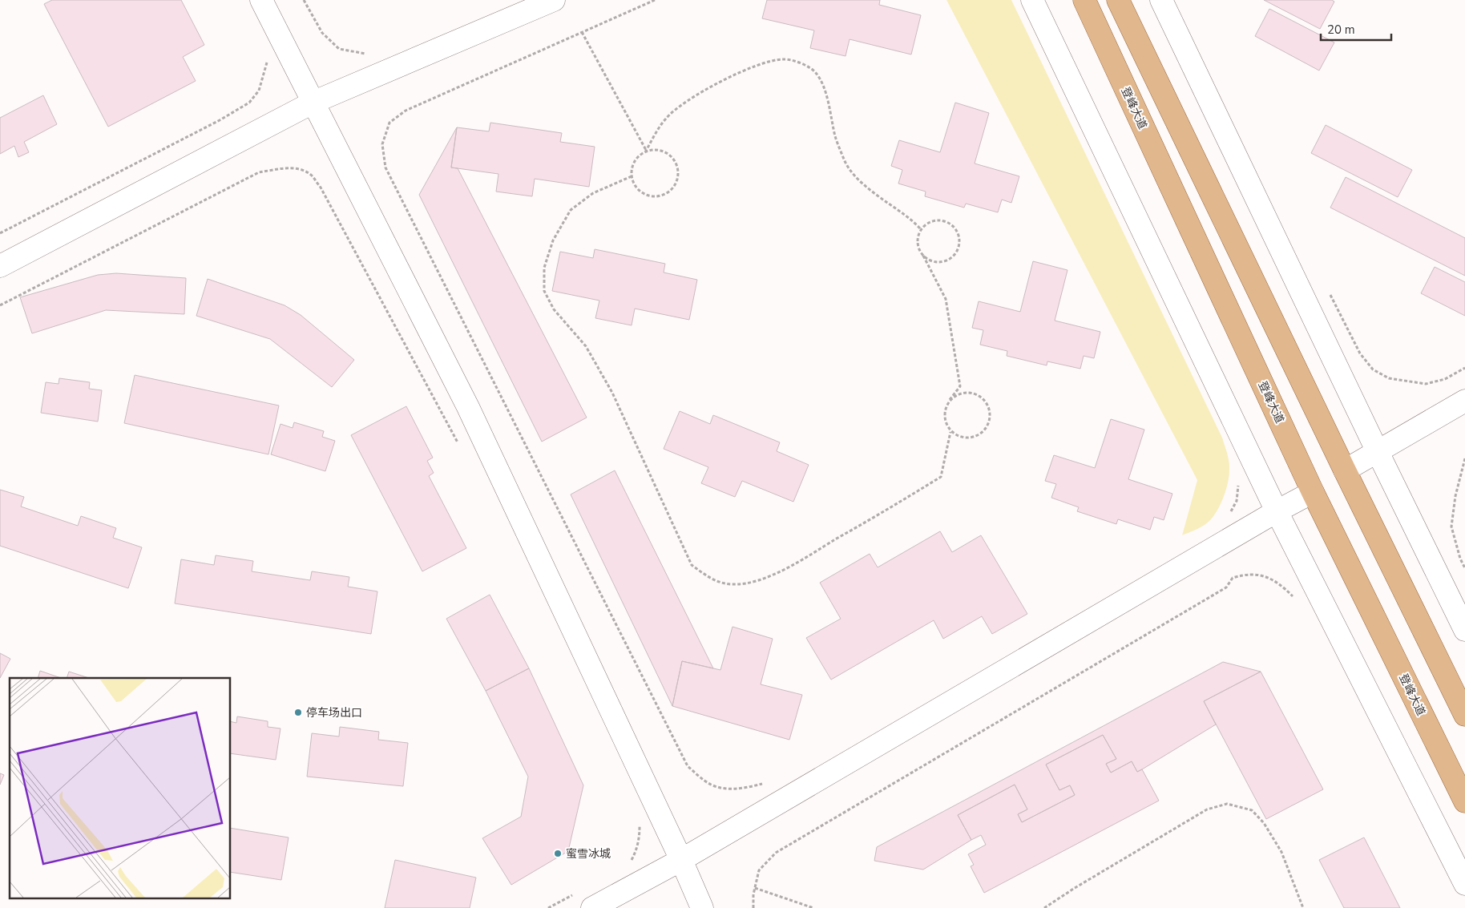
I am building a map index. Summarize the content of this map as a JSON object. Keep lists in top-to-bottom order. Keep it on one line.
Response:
{"streets":{"main road":["登峰大道"]},"places":["停车场出口","蜜雪冰城"],"scale_bar":"20 m"}
